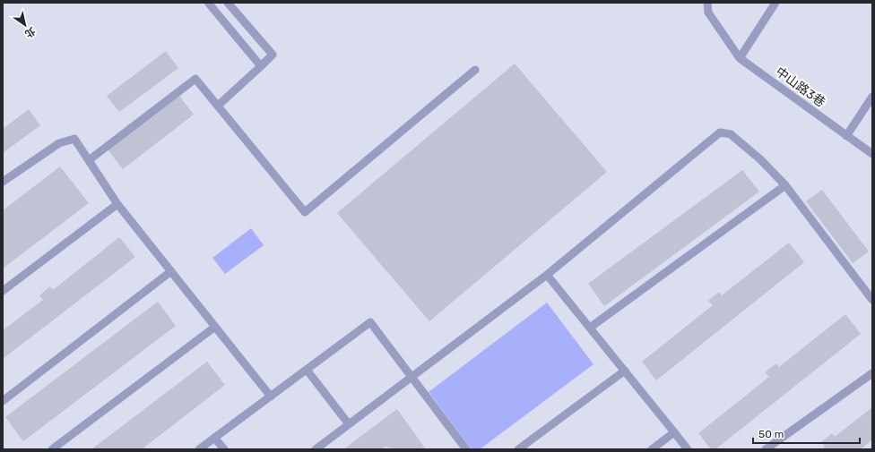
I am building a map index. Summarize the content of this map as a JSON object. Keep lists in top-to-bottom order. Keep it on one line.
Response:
{"streets":{"lane":["中山路3巷"]},"scale_bar":"50 m","north":"bottom right"}
